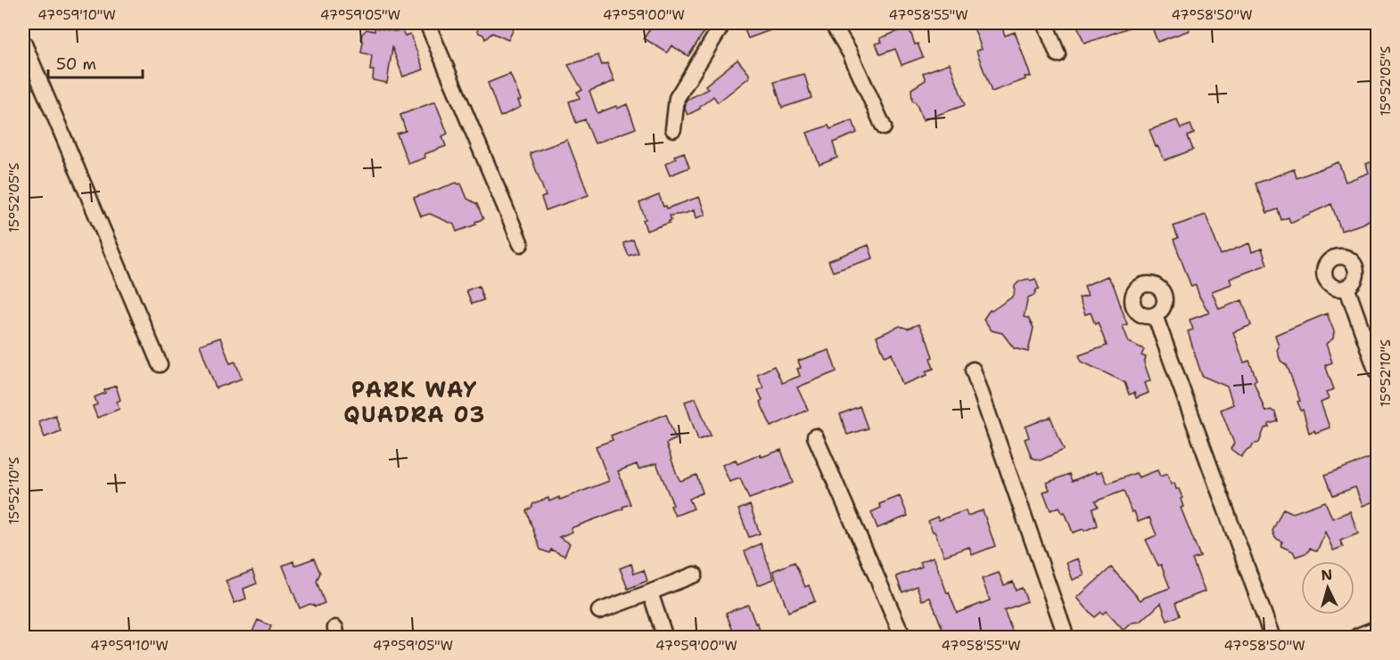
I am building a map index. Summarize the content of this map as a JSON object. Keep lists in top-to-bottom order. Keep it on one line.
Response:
{"districts":["PARK WAY QUADRA 03"],"scale_bar":"50 m","north":"top","coordinates":["47°59'10\"W","47°59'05\"W","47°59'00\"W","47°58'55\"W","47°58'50\"W","15°52'05\"S","15°52'10\"S"]}
